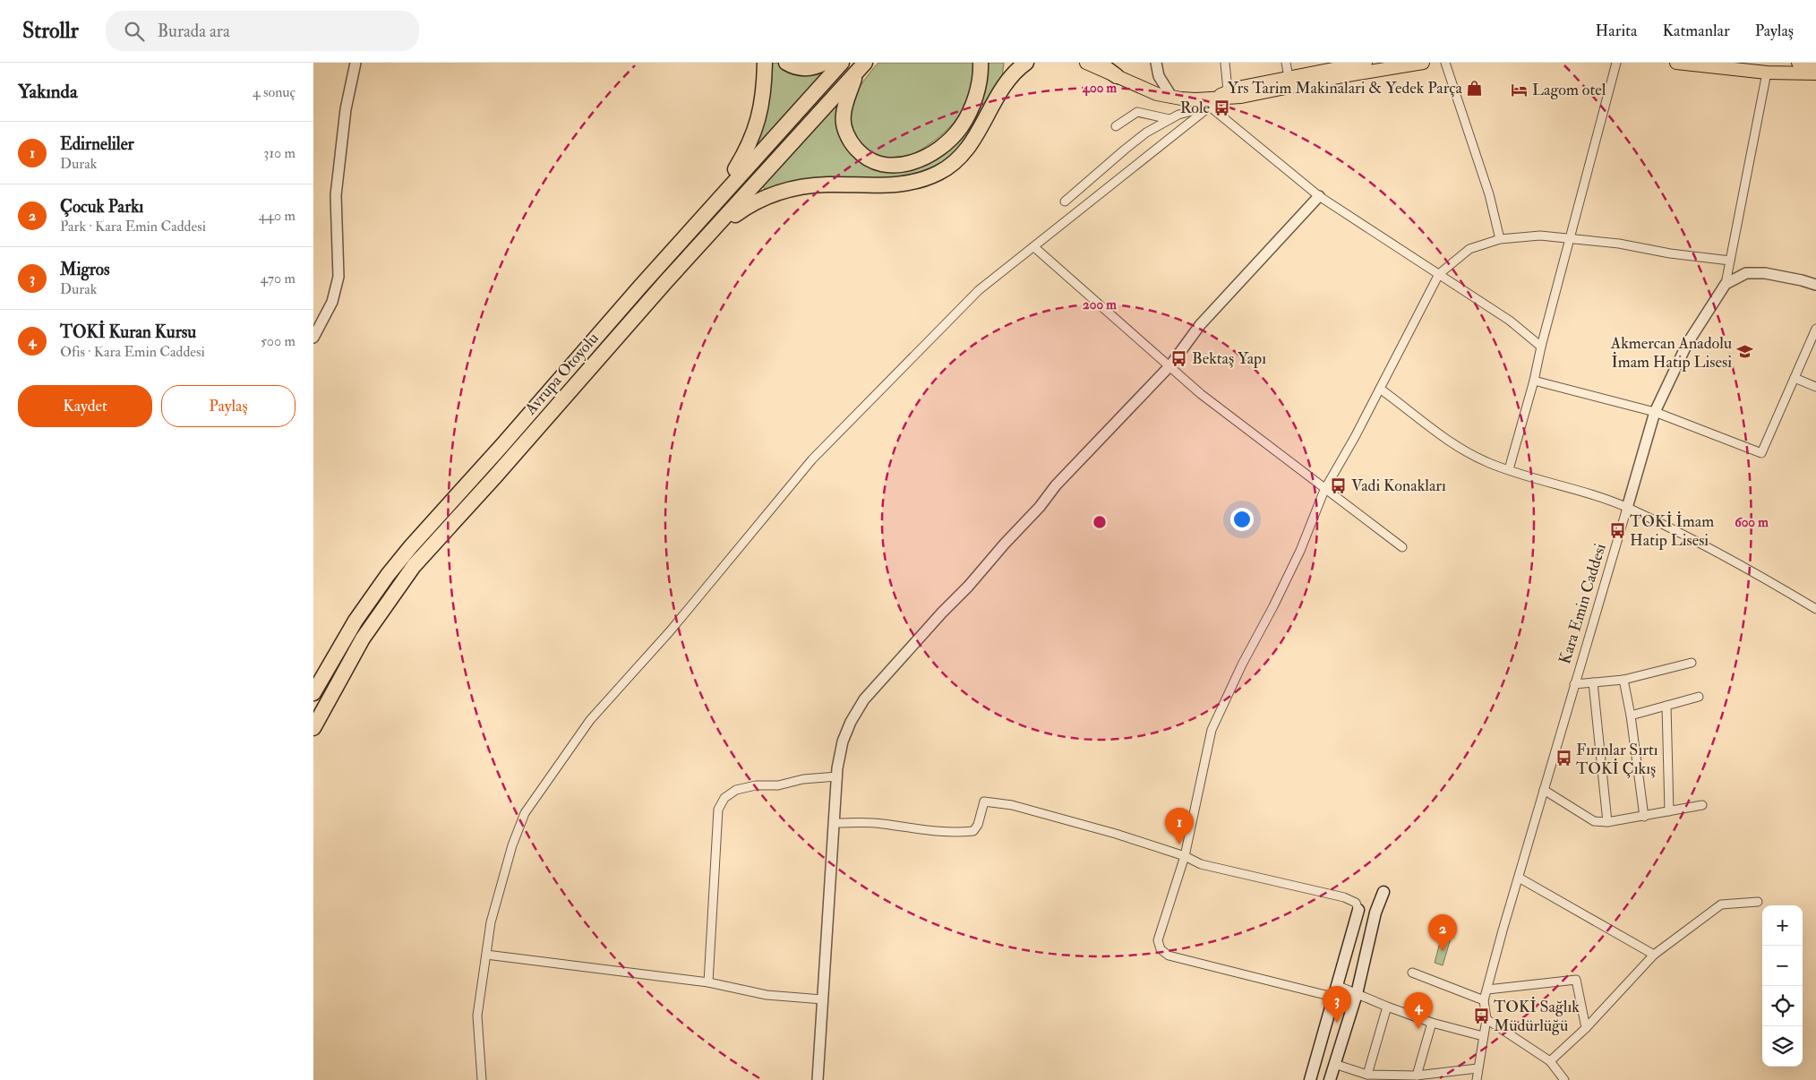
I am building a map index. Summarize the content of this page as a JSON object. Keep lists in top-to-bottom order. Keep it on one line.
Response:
{"streets":{"highway":["Avrupa Otoyolu"],"street":["Kara Emin Caddesi"]},"places":{"shop":["Yrs Tarim Makinalari & Yedek Parça"],"hotel":["Lagom otel"],"bus stop":["Role","Bektaş Yapı","Vadi Konakları","TOKİ İmam Hatip Lisesi","Fırınlar Sırtı TOKİ Çıkış","TOKİ Sağlık Müdürlüğü"],"school or university":["Akmercan Anadolu İmam Hatip Lisesi"]},"page":{"header":"Strollr","search":"Burada ara","nav":["Harita","Katmanlar","Paylaş"],"heading":["Yakında","4 sonuç"],"list":[{"mark":"1","name":"Edirneliler","note":"Durak","value":"310 m"},{"mark":"2","name":"Çocuk Parkı","note":"Park · Kara Emin Caddesi","value":"440 m"},{"mark":"3","name":"Migros","note":"Durak","value":"470 m"},{"mark":"4","name":"TOKİ Kuran Kursu","note":"Ofis · Kara Emin Caddesi","value":"500 m"}],"buttons":["Kaydet","Paylaş"],"pins":["1","2","3","4"],"map_buttons":["+","−"]},"rings":["400 m","200 m","600 m"]}
